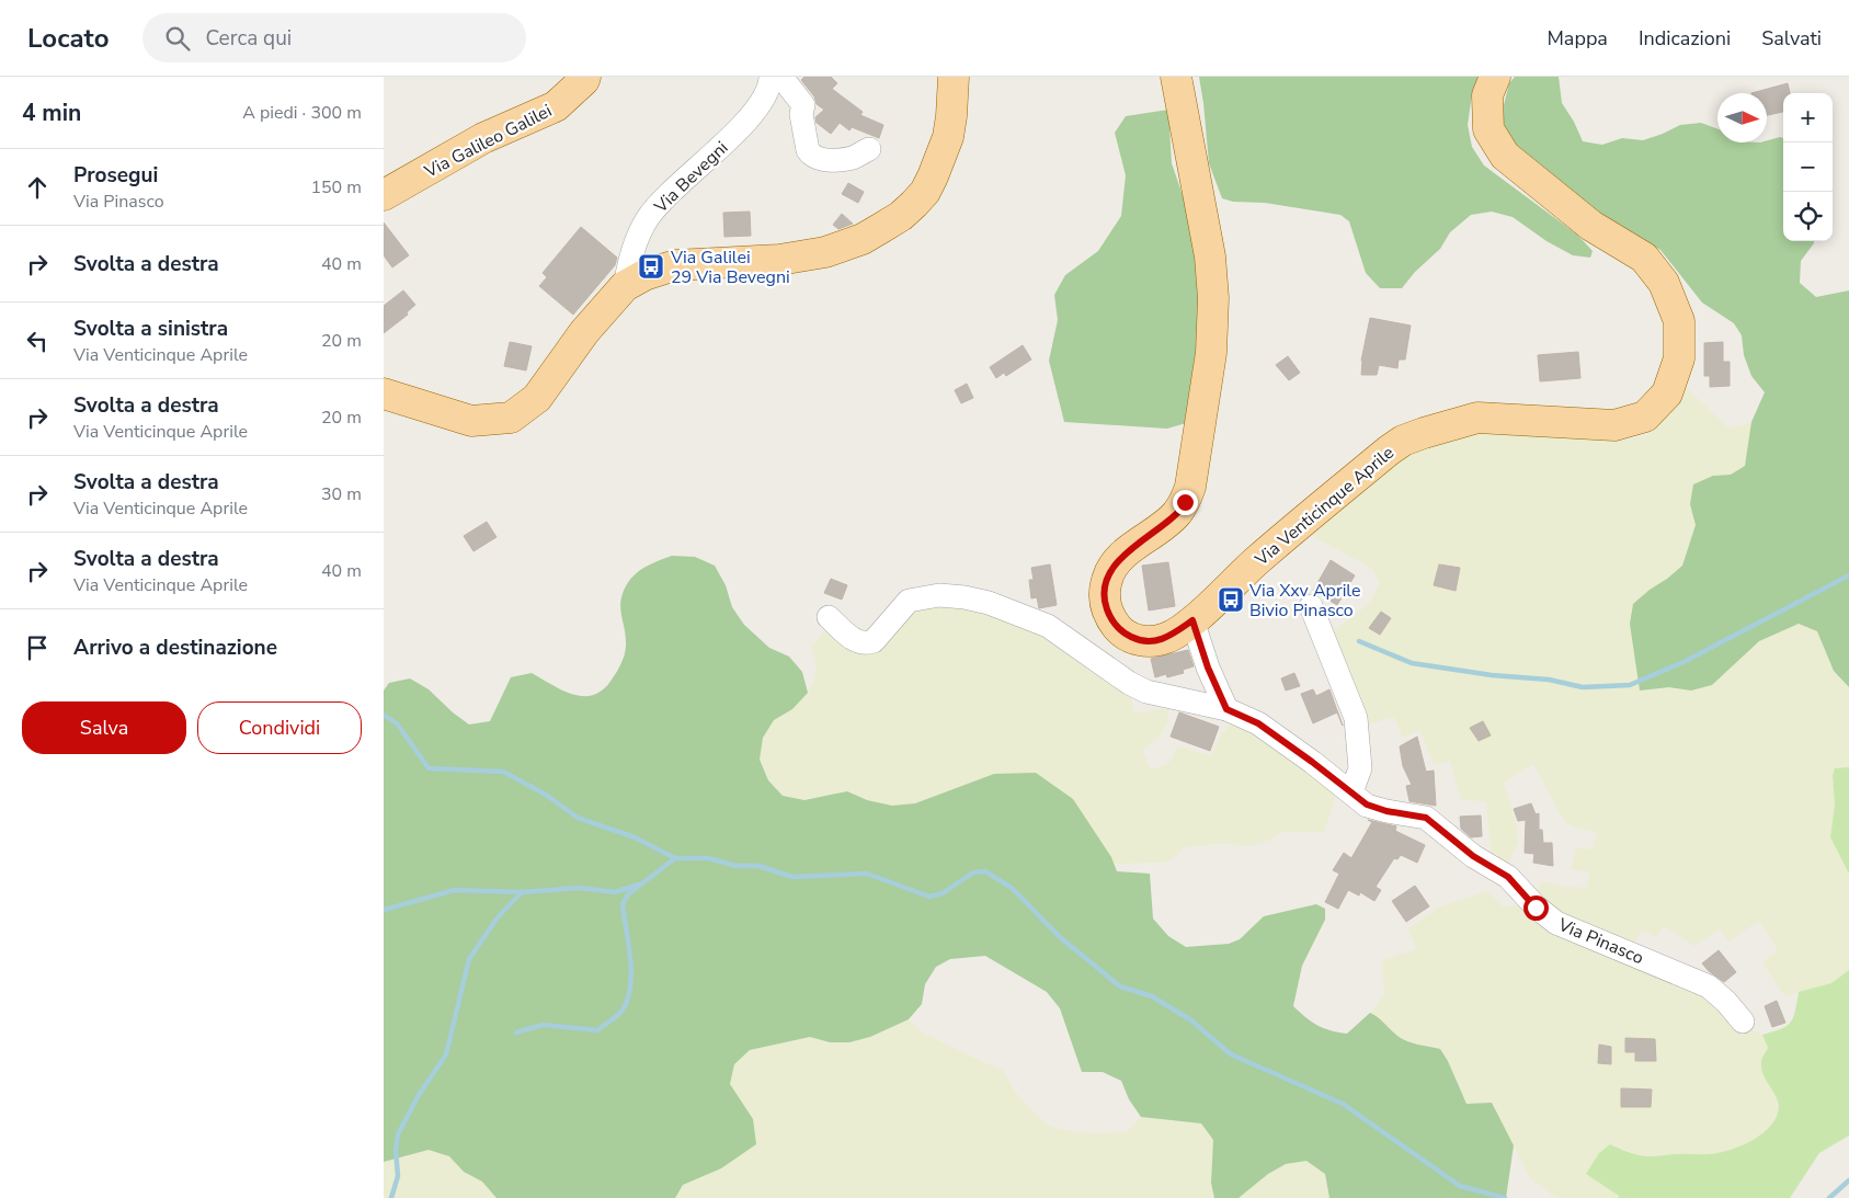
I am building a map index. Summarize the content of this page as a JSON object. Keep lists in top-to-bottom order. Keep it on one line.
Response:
{"streets":{"main road":["Via Galileo Galilei","Via Venticinque Aprile"],"street":["Via Bevegni","Via Pinasco"]},"places":{"bus stop":["Via Galilei 29 Via Bevegni","Via Xxv Aprile Bivio Pinasco"]},"north":"right","page":{"header":"Locato","search":"Cerca qui","nav":["Mappa","Indicazioni","Salvati"],"heading":["4 min","A piedi · 300 m"],"map_buttons":["+","−"],"list":[["Prosegui","Via Pinasco","150 m"],["Svolta a destra","40 m"],["Svolta a sinistra","Via Venticinque Aprile","20 m"],["Svolta a destra","Via Venticinque Aprile","20 m"],["Svolta a destra","Via Venticinque Aprile","30 m"],["Svolta a destra","Via Venticinque Aprile","40 m"],"Arrivo a destinazione"],"buttons":["Salva","Condividi"]}}
